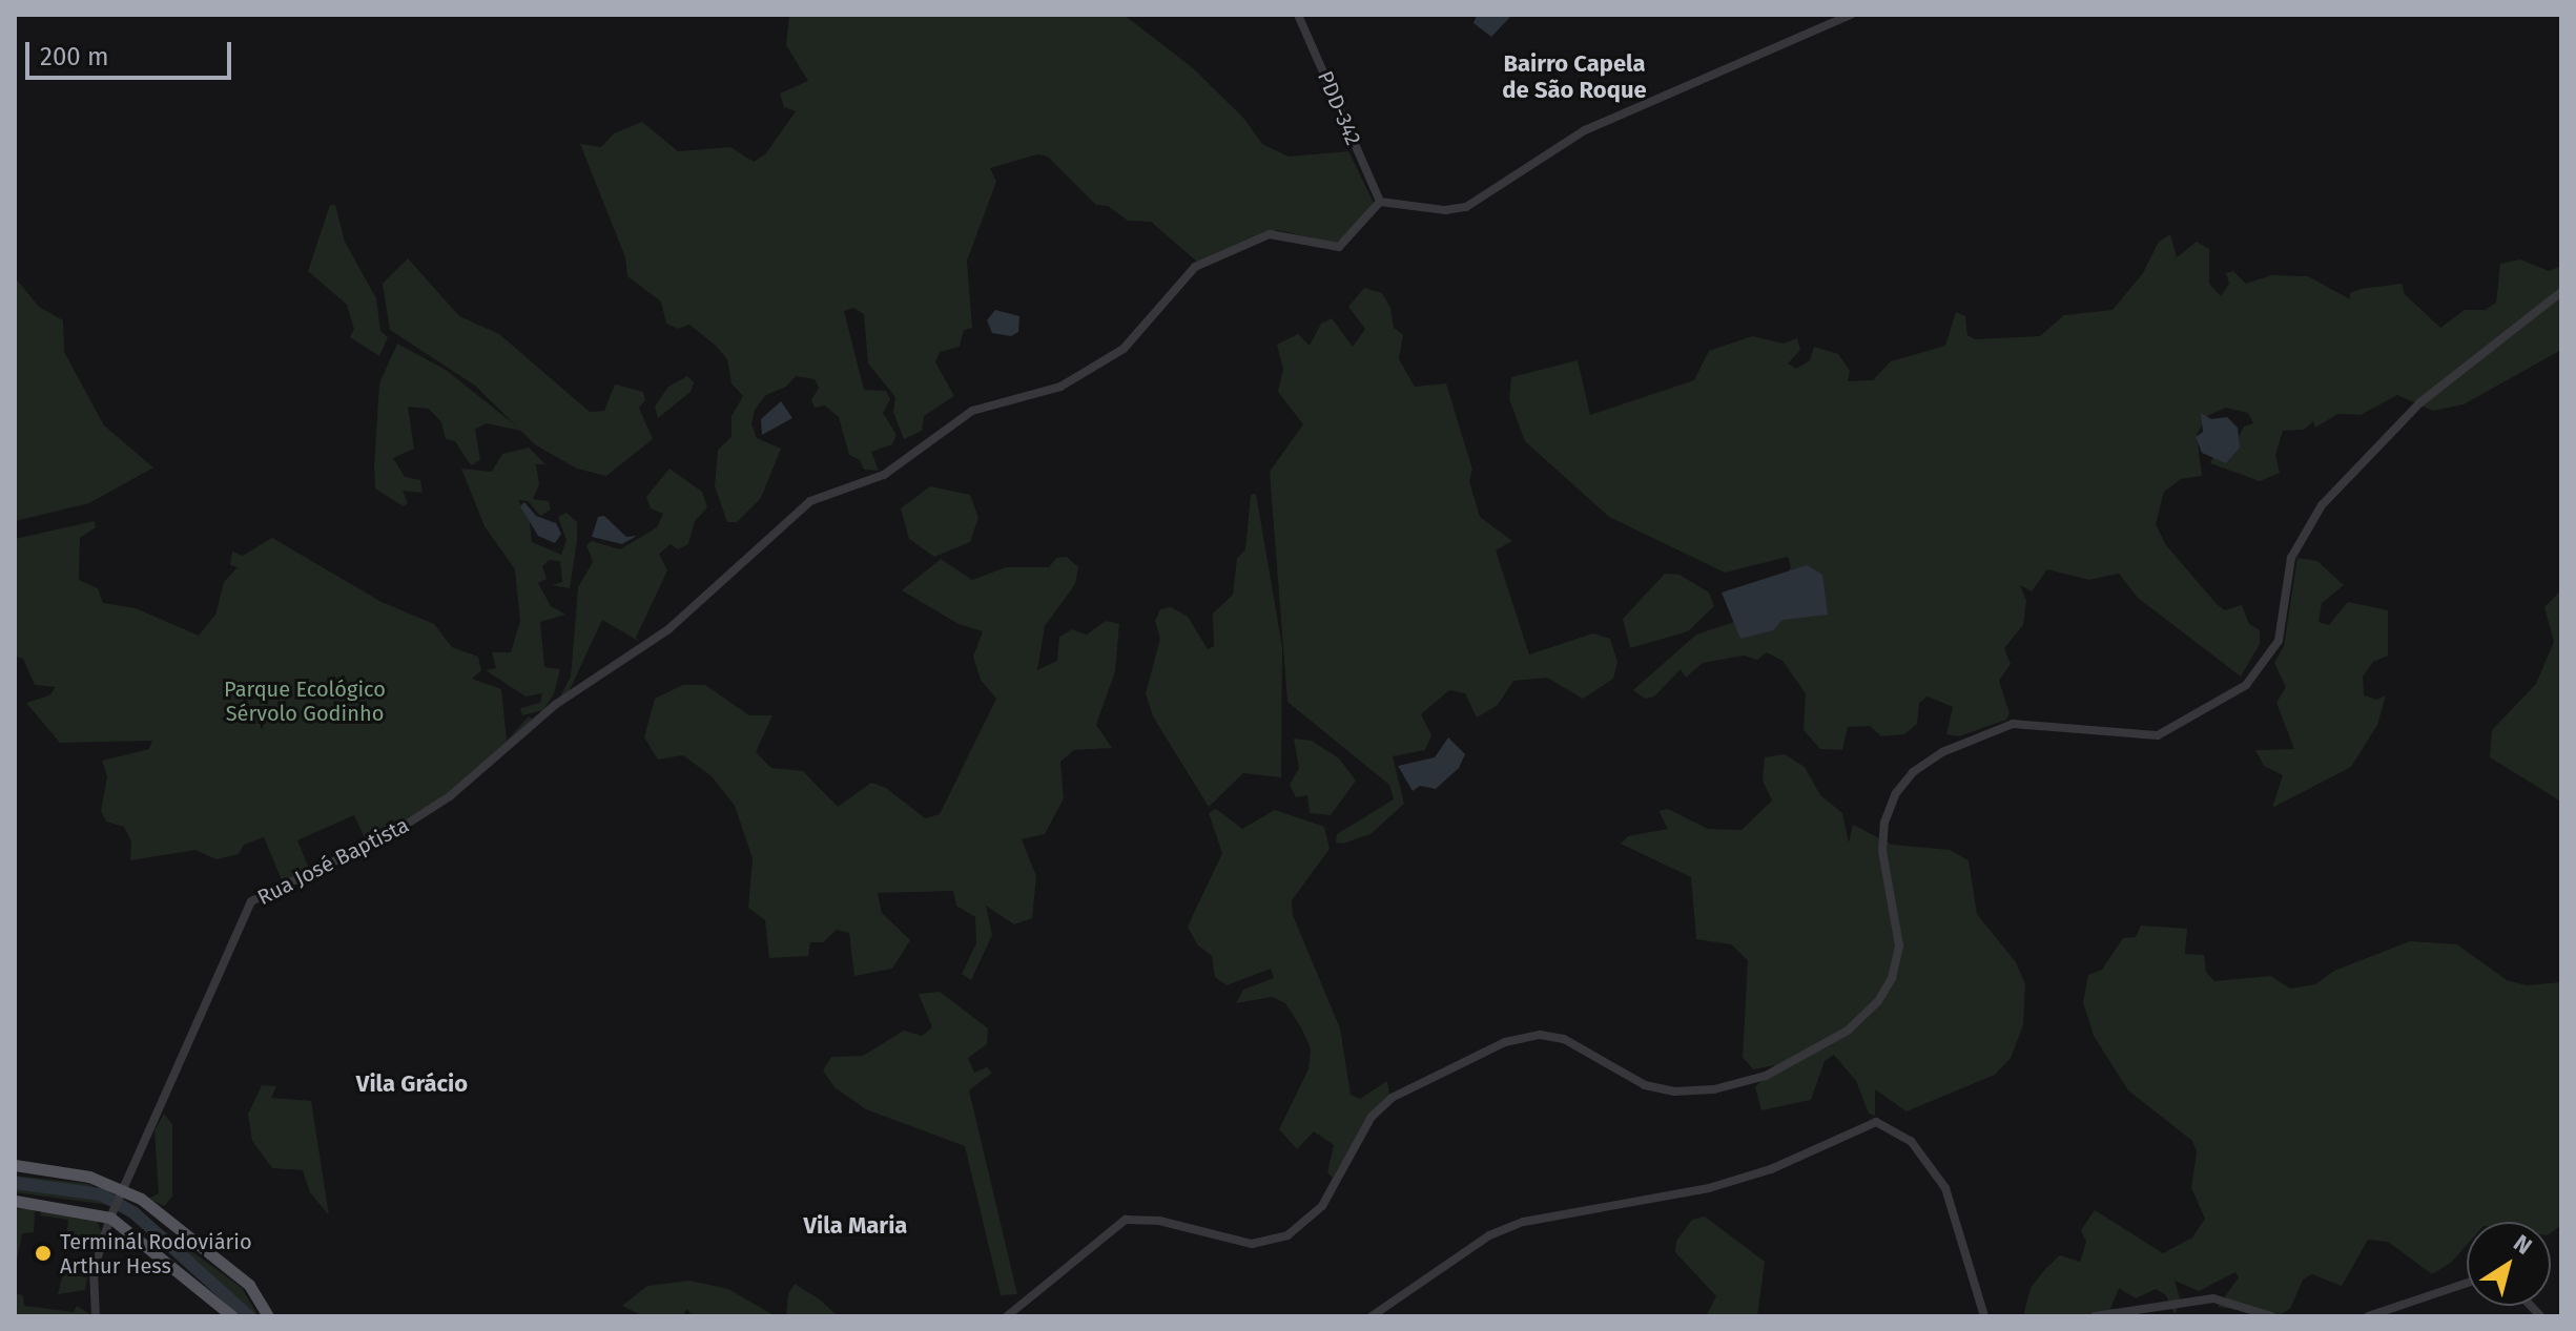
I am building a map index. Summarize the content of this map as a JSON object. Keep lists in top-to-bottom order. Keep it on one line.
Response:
{"streets":{"street":["PDD-342","Rua José Baptista"]},"crossings":[["PDD-342","Rua José Baptista"]],"districts":["Bairro Capela de São Roque","Vila Grácio","Vila Maria"],"parks":["Parque Ecológico Sérvolo Godinho"],"places":["Terminál Rodoviário Arthur Hess"],"scale_bar":"200 m","north":"top right"}
